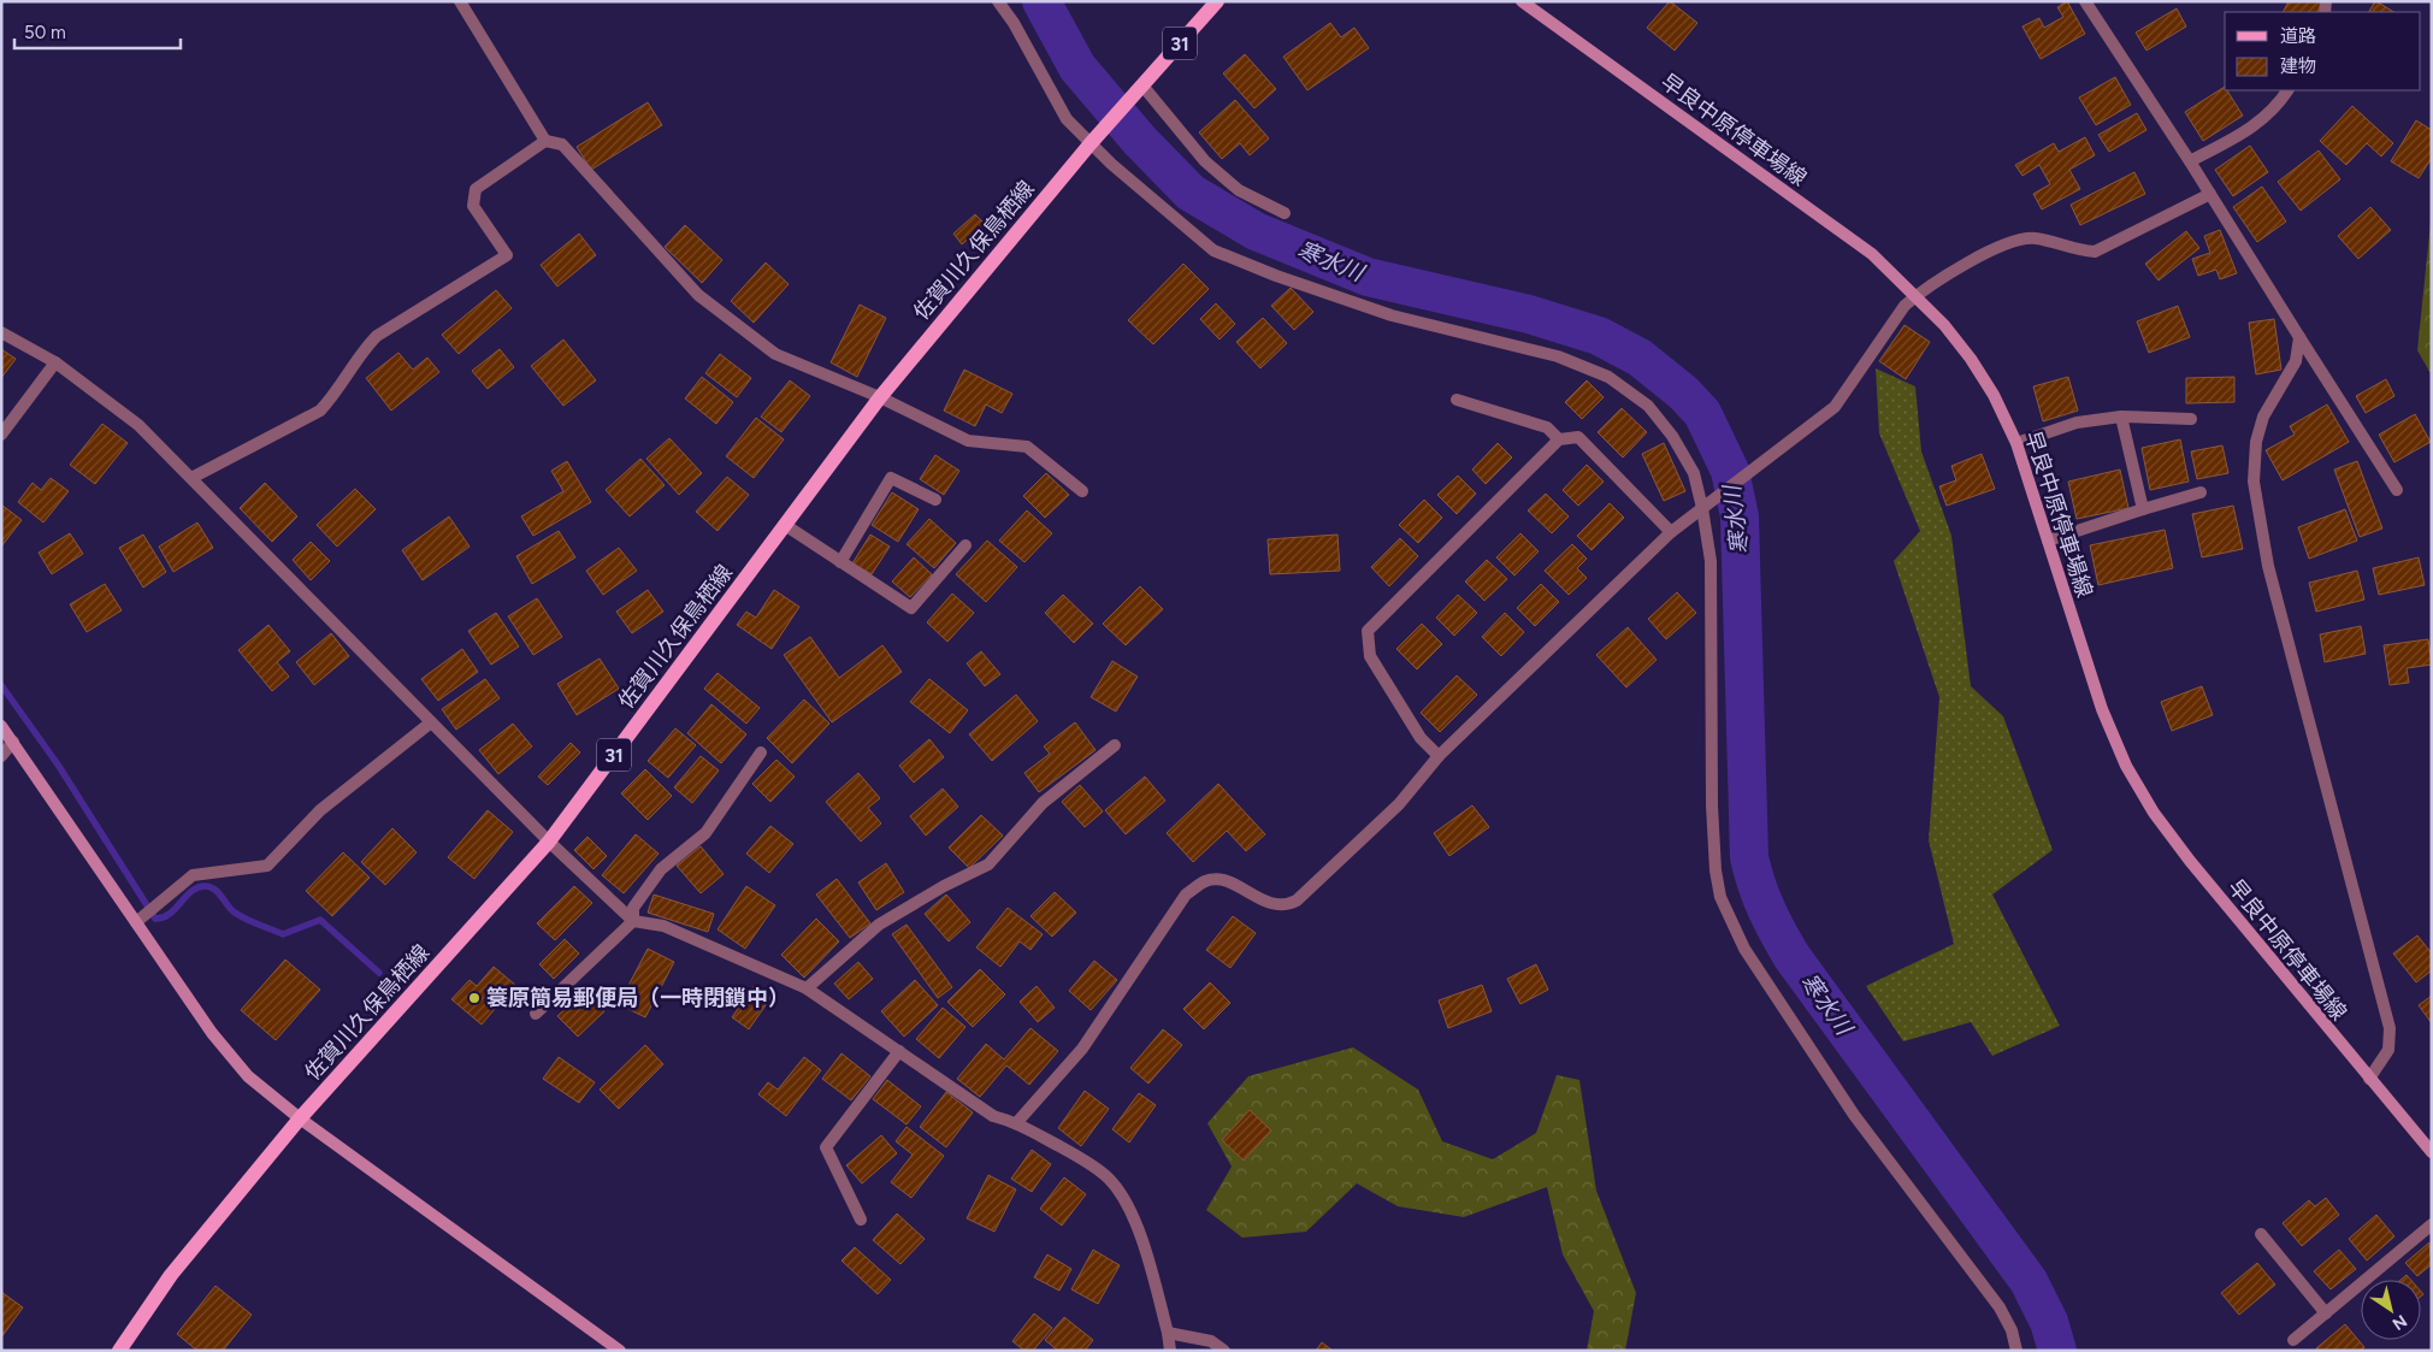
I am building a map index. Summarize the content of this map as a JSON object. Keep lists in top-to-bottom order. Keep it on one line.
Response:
{"streets":{"main road":["31","早良中原停車場線","佐賀川久保鳥栖線"]},"water":["寒水川"],"places":["簑原簡易郵便局（一時閉鎖中）"],"legend":["道路","建物"],"scale_bar":"50 m","north":"bottom right"}
